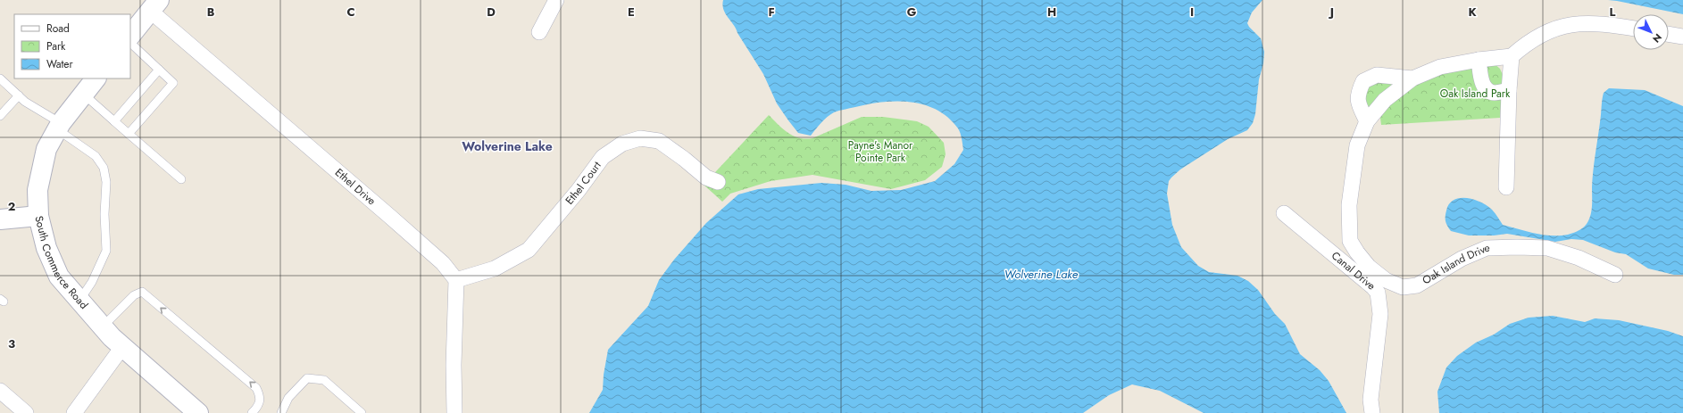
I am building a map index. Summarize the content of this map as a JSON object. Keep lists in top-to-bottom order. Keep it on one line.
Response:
{"streets":{"street":["Ethel Court","Ethel Drive","South Commerce Road","Oak Island Drive","Canal Drive"]},"crossings":[["Ethel Court","Ethel Drive"],["Oak Island Drive","Canal Drive"]],"districts":["Wolverine Lake"],"water":["Wolverine Lake"],"parks":["Oak Island Park","Payne's Manor Pointe Park"],"legend":["Road","Park","Water"],"north":"bottom right","grid":{"columns":["B","C","D","E","F","G","H","I","J","K","L"],"rows":["2","3"]}}
